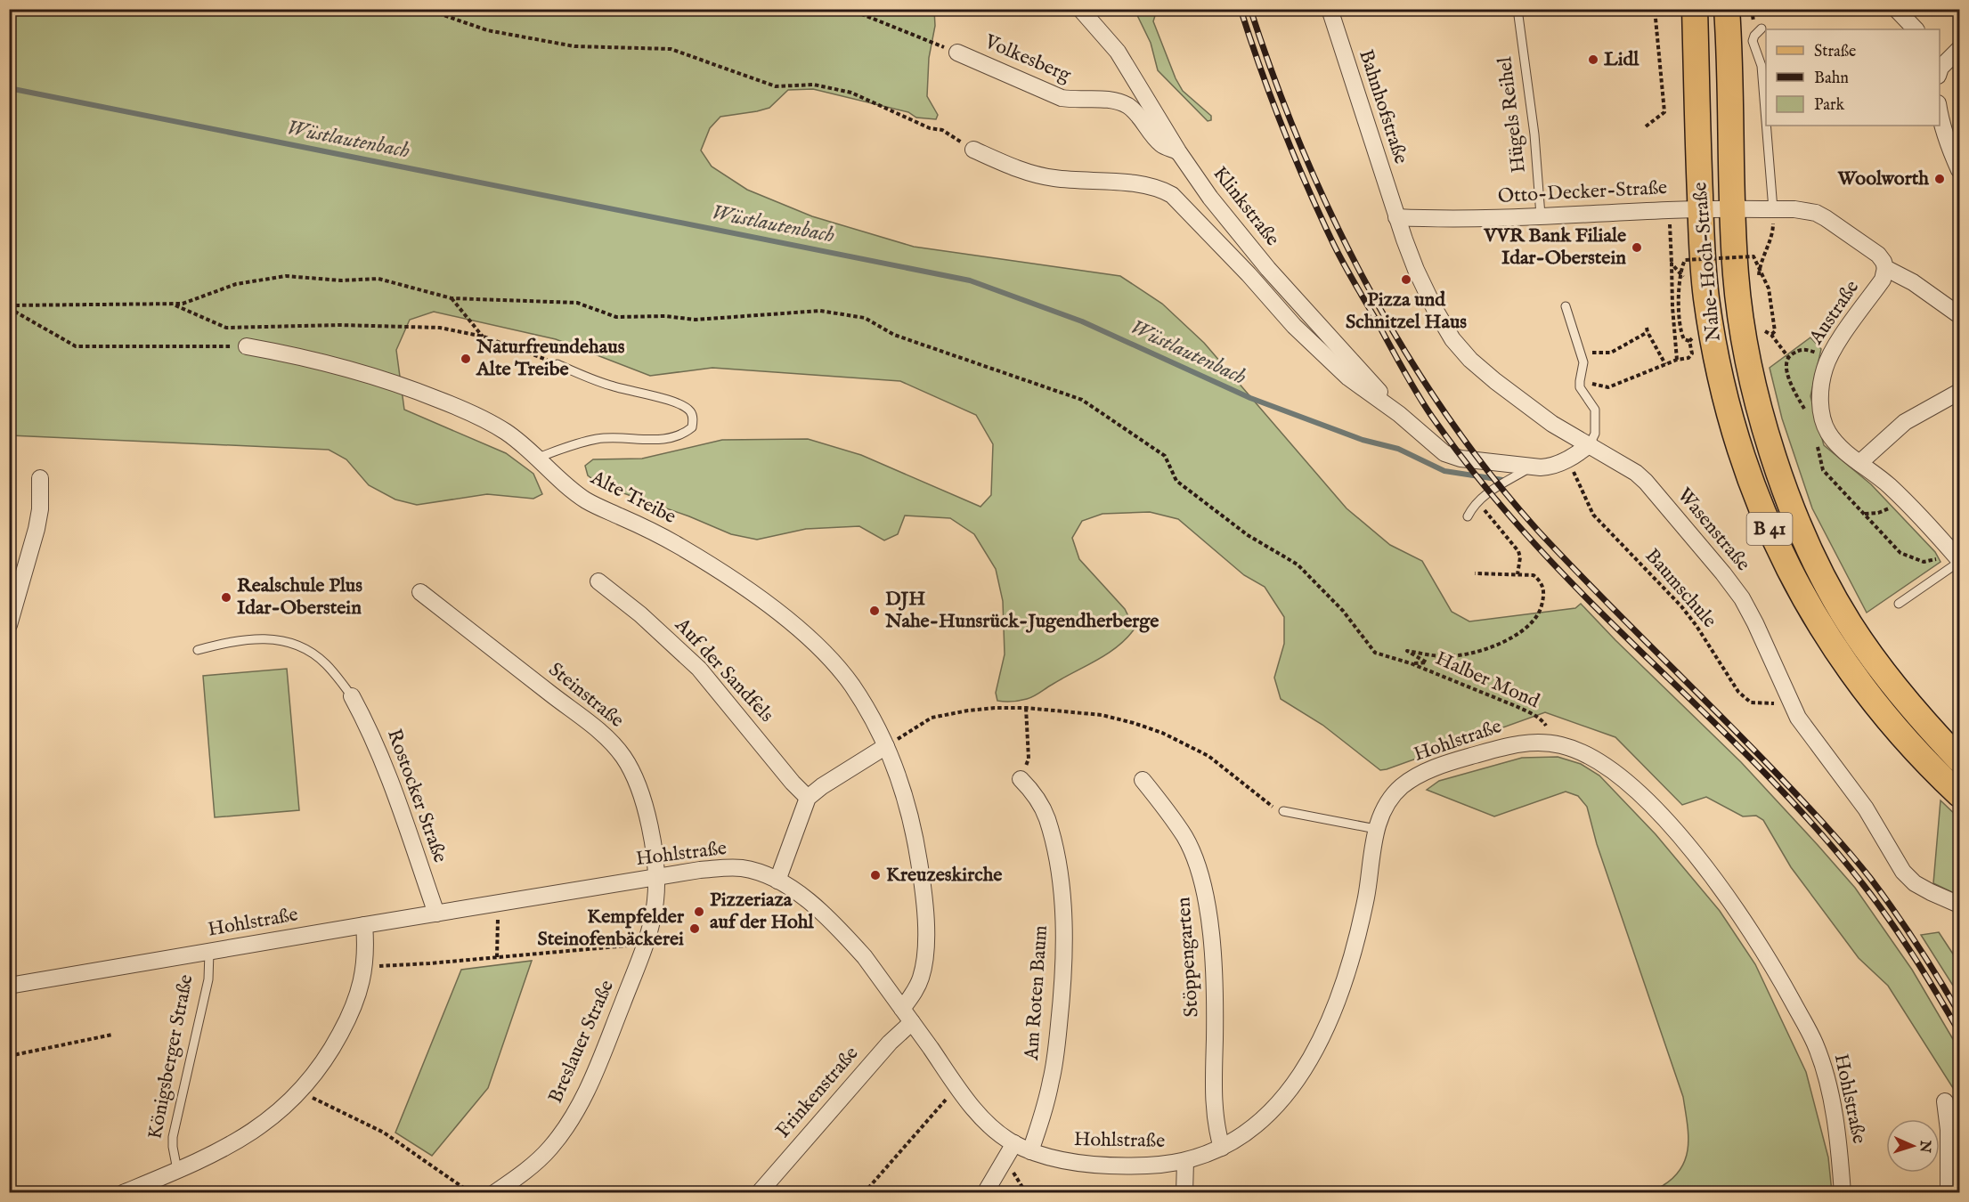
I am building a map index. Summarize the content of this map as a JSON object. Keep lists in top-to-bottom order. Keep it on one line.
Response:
{"streets":{"main road":["Nahe-Hoch-Straße","B 41"],"street":["Volkesberg","Bahnhofstraße","Otto-Decker-Straße","Klinkstraße","Austraße","Alte Treibe","Wasenstraße","Auf der Sandfels","Steinstraße","Hohlstraße","Rostocker Straße","Stöppengarten","Am Roten Baum","Breslauer Straße","Frinkenstraße"],"lane":["Hügels Reihel","Königsberger Straße"],"path":["Baumschule","Halber Mond"]},"crossings":[["Volkesberg","Klinkstraße"],["Bahnhofstraße","Otto-Decker-Straße"],["Bahnhofstraße","Wasenstraße"],["Hügels Reihel","Otto-Decker-Straße"],["Otto-Decker-Straße","Nahe-Hoch-Straße"],["Otto-Decker-Straße","Austraße"],["Otto-Decker-Straße","Wasenstraße"],["Alte Treibe","Hohlstraße"],["Alte Treibe","Frinkenstraße"],["Wasenstraße","Baumschule"],["Steinstraße","Hohlstraße"],["Steinstraße","Breslauer Straße"],["Hohlstraße","Rostocker Straße"],["Hohlstraße","Stöppengarten"],["Hohlstraße","Am Roten Baum"],["Hohlstraße","Breslauer Straße"],["Hohlstraße","Königsberger Straße"],["Hohlstraße","Frinkenstraße"]],"water":["Wüstlautenbach"],"places":["Lidl","Woolworth","VVR Bank Filiale Idar-Oberstein","Pizza und Schnitzel Haus","Naturfreundehaus Alte Treibe","Realschule Plus Idar-Oberstein","DJH Nahe-Hunsrück-Jugendherberge","Kreuzeskirche","Pizzeriaza auf der Hohl","Kempfelder Steinofenbäckerei"],"legend":["Straße","Bahn","Park"],"north":"right"}
